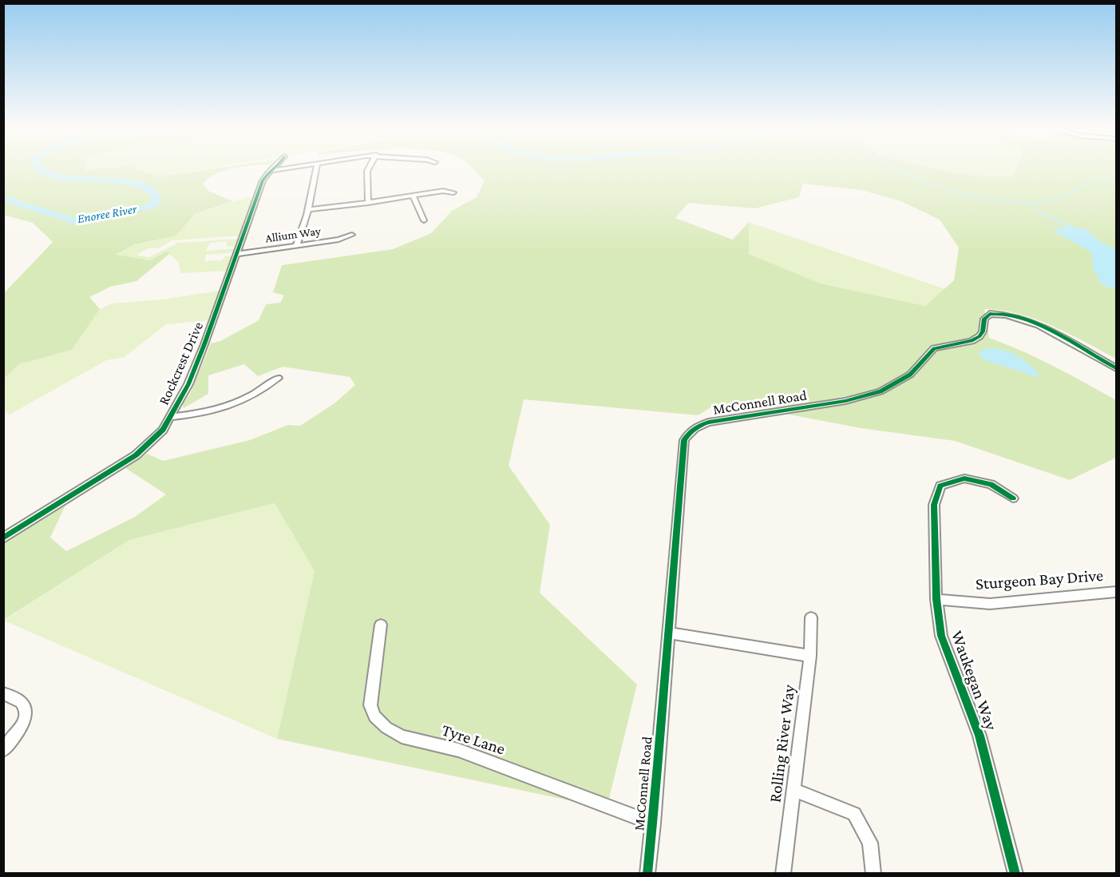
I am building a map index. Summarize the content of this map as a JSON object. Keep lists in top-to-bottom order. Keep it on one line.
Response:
{"streets":{"street":["Allium Way","Rockcrest Drive","McConnell Road","Sturgeon Bay Drive","Waukegan Way","Tyre Lane","Rolling River Way"]},"crossings":[["Allium Way","Rockcrest Drive"],["McConnell Road","Tyre Lane"],["Sturgeon Bay Drive","Waukegan Way"]],"water":["Enoree River"]}
